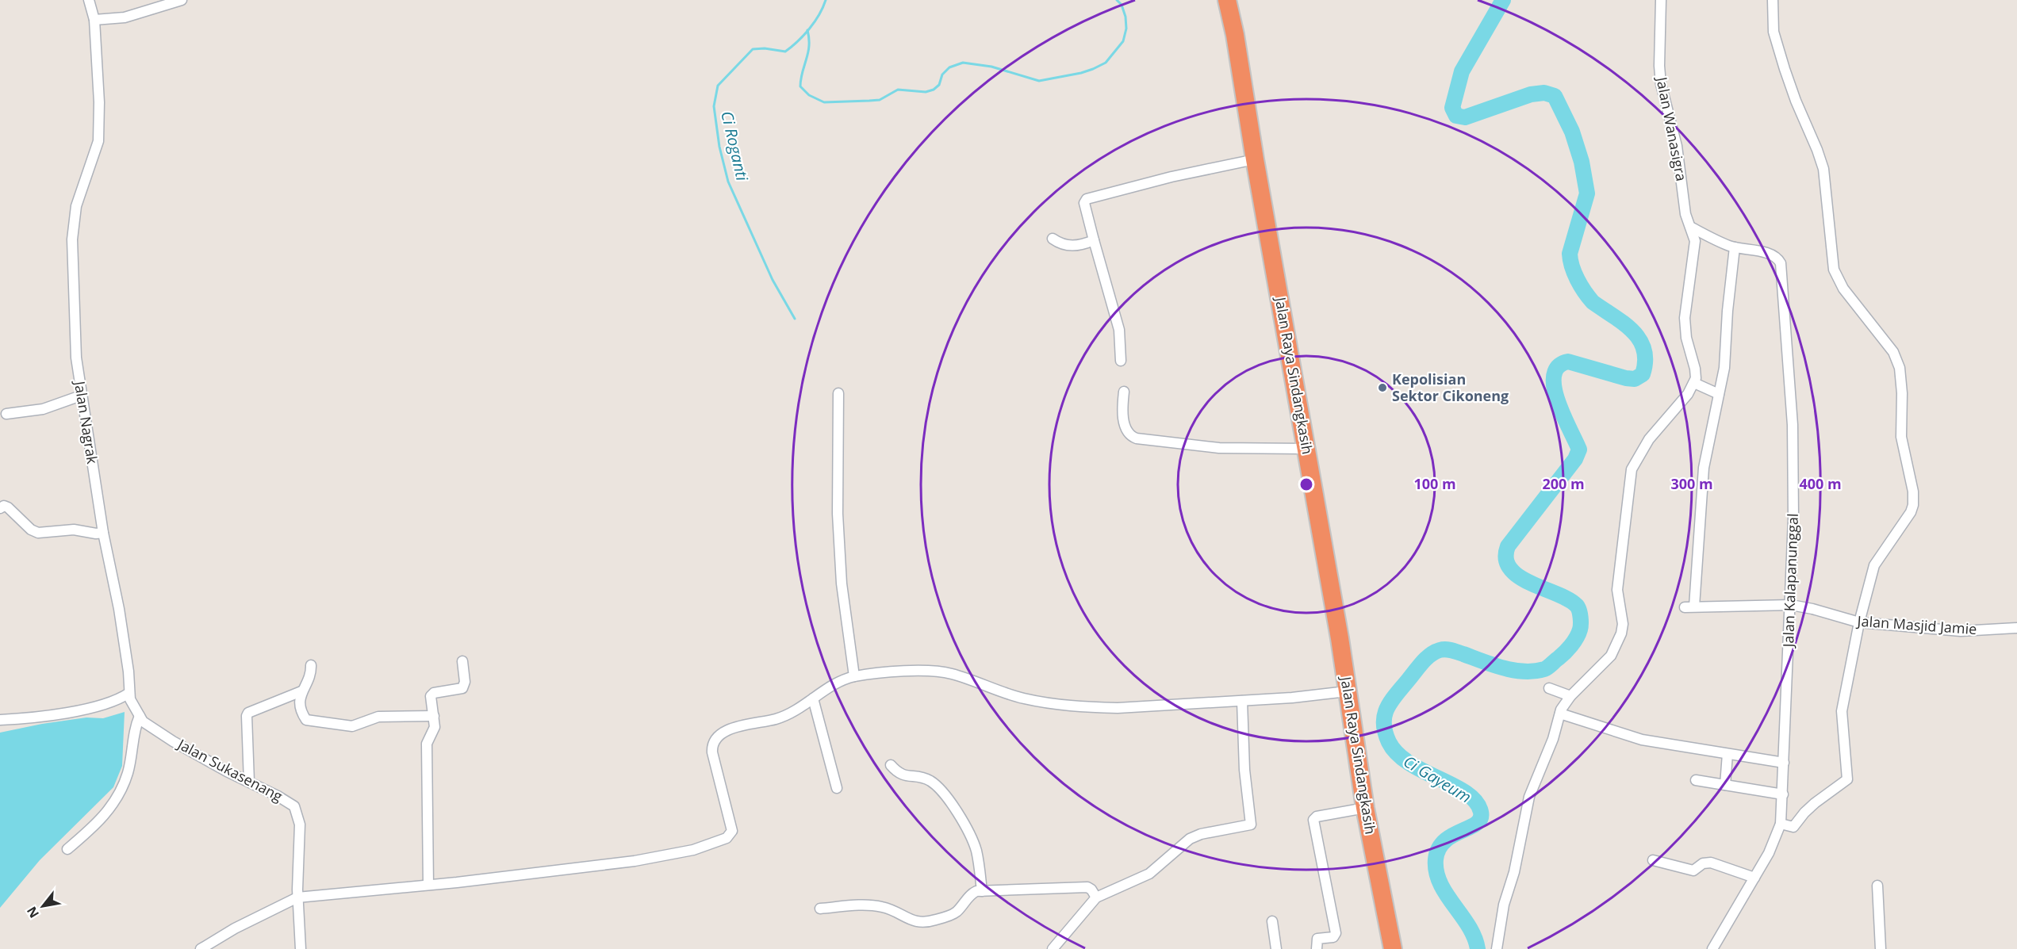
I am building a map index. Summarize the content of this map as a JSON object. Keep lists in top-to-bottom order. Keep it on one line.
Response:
{"streets":{"highway":["Jalan Raya Sindangkasih"],"street":["Jalan Wanasigra","Jalan Nagrak","Jalan Kalapanunggal","Jalan Masjid Jamie","Jalan Sukasenang"]},"crossings":[["Jalan Wanasigra","Jalan Kalapanunggal"],["Jalan Nagrak","Jalan Sukasenang"],["Jalan Kalapanunggal","Jalan Masjid Jamie"]],"water":["Ci Roganti","Ci Gayeum"],"places":["Kepolisian Sektor Cikoneng"],"north":"bottom left","rings":["100 m","200 m","300 m","400 m"]}
